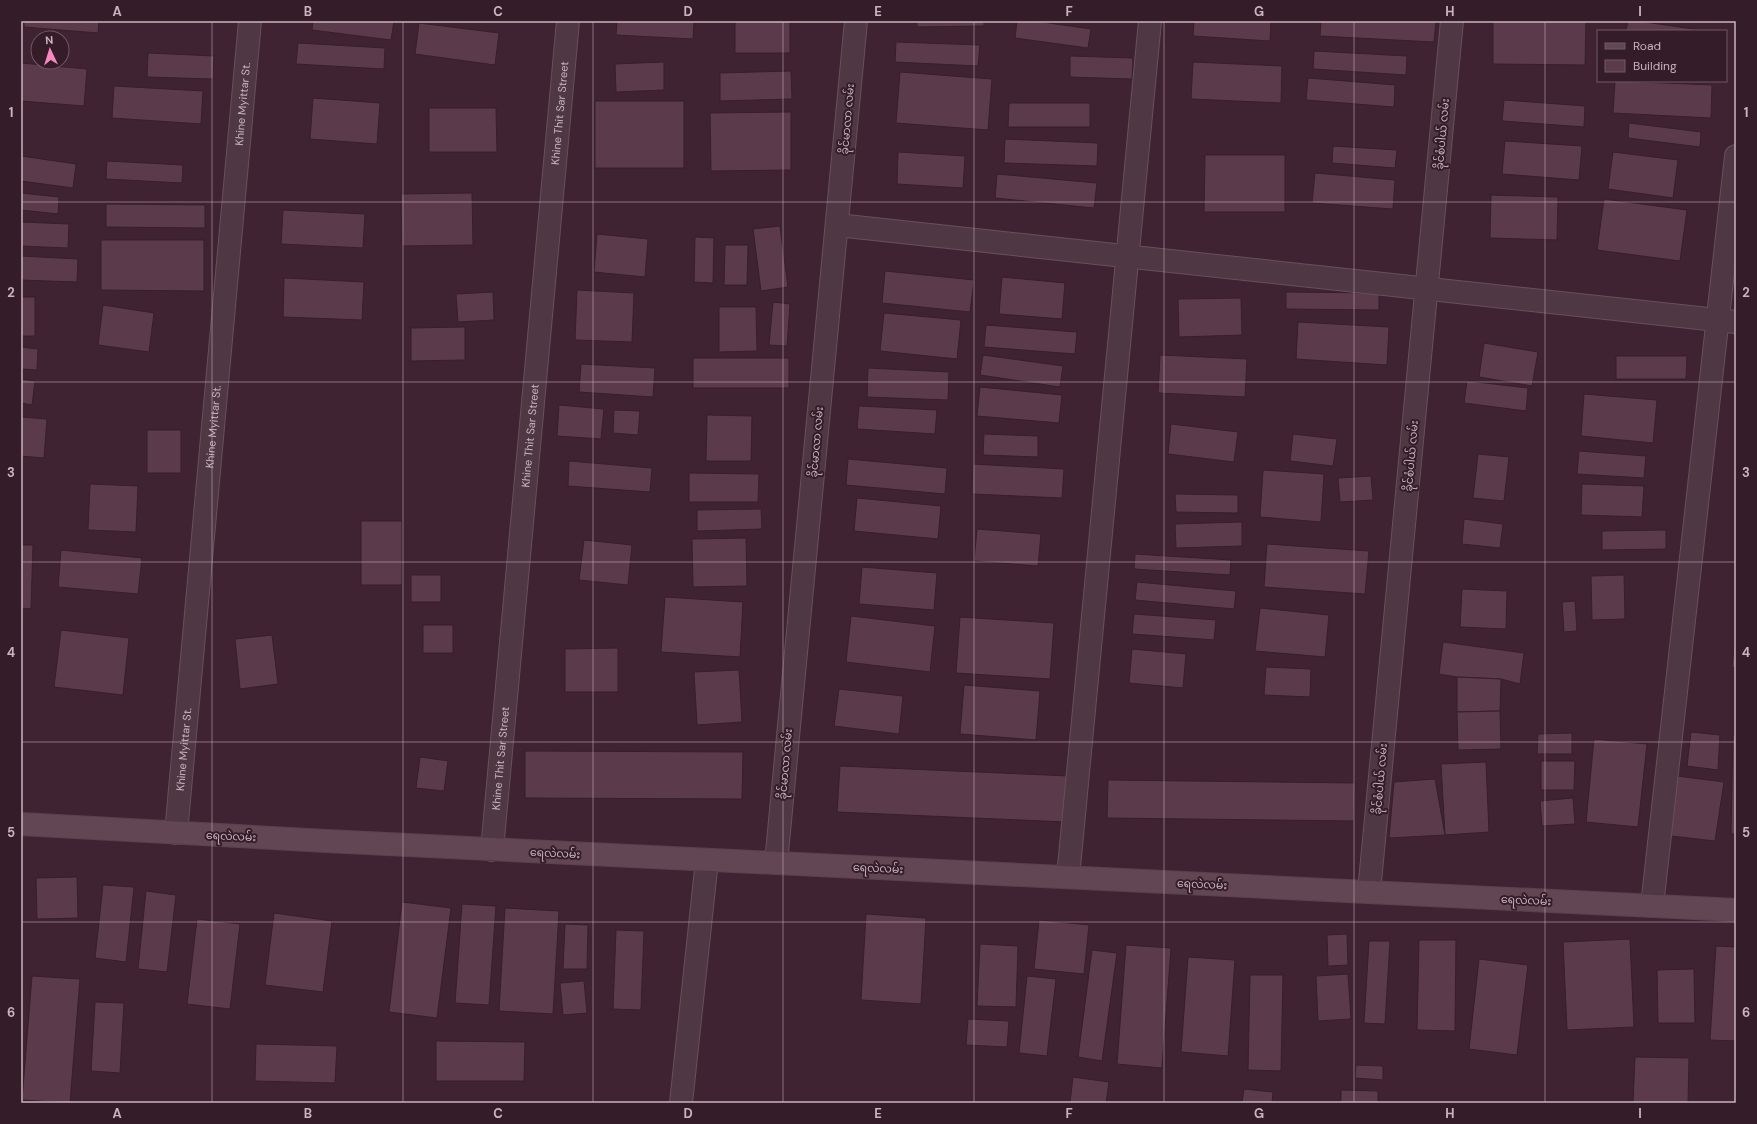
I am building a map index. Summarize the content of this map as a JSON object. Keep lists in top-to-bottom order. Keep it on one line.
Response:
{"streets":{"main road":["ရေလဲလမ်း"],"street":["Khine Myittar St.","Khine Thit Sar Street","ခိုင်မာလာ လမ်း","ခိုင်စံပါယ် လမ်း"]},"crossings":[["Khine Myittar St.","ရေလဲလမ်း"],["Khine Thit Sar Street","ရေလဲလမ်း"],["ခိုင်မာလာ လမ်း","ရေလဲလမ်း"],["ခိုင်စံပါယ် လမ်း","ရေလဲလမ်း"]],"legend":["Road","Building"],"north":"top","grid":{"columns":["A","B","C","D","E","F","G","H","I"],"rows":["1","2","3","4","5","6"]}}
